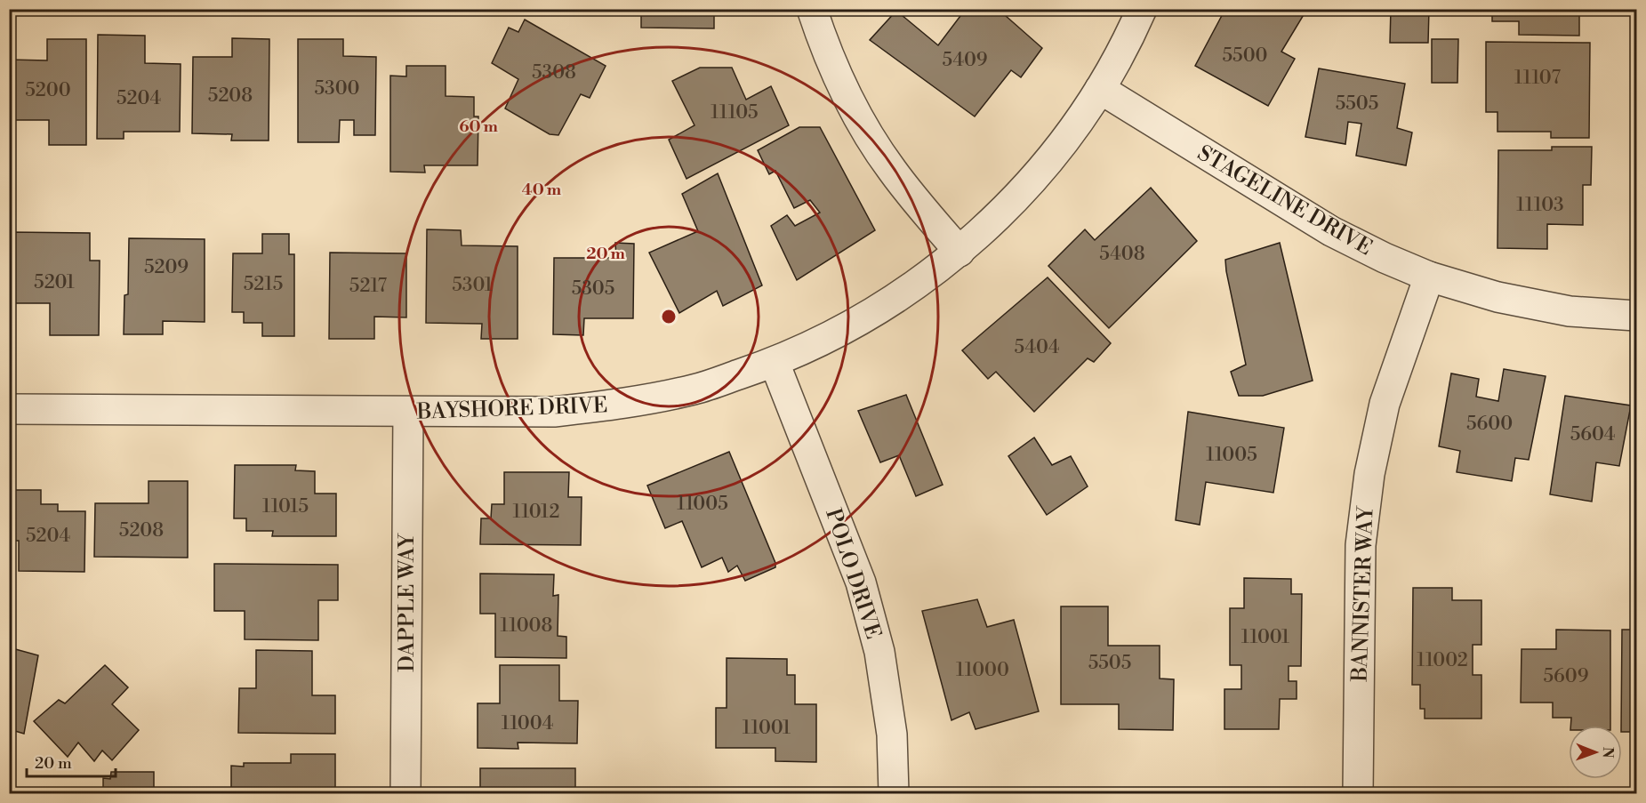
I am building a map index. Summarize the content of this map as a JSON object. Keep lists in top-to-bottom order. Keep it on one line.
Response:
{"streets":{"street":["STAGELINE DRIVE","BAYSHORE DRIVE","POLO DRIVE","BANNISTER WAY","DAPPLE WAY"]},"crossings":[["STAGELINE DRIVE","BAYSHORE DRIVE"],["STAGELINE DRIVE","BANNISTER WAY"],["BAYSHORE DRIVE","POLO DRIVE"],["BAYSHORE DRIVE","DAPPLE WAY"]],"house_numbers":["5500","5409","5308","11107","5300","5200","5208","5204","5505","11105","11103","5408","5209","5201","5215","5301","5217","5305","5404","5600","5604","11005","11005","11015","11012","5208","5204","11008","11001","11002","5505","11000","5609","11004","11001"],"scale_bar":"20 m","north":"right","rings":["60 m","40 m","20 m"]}
